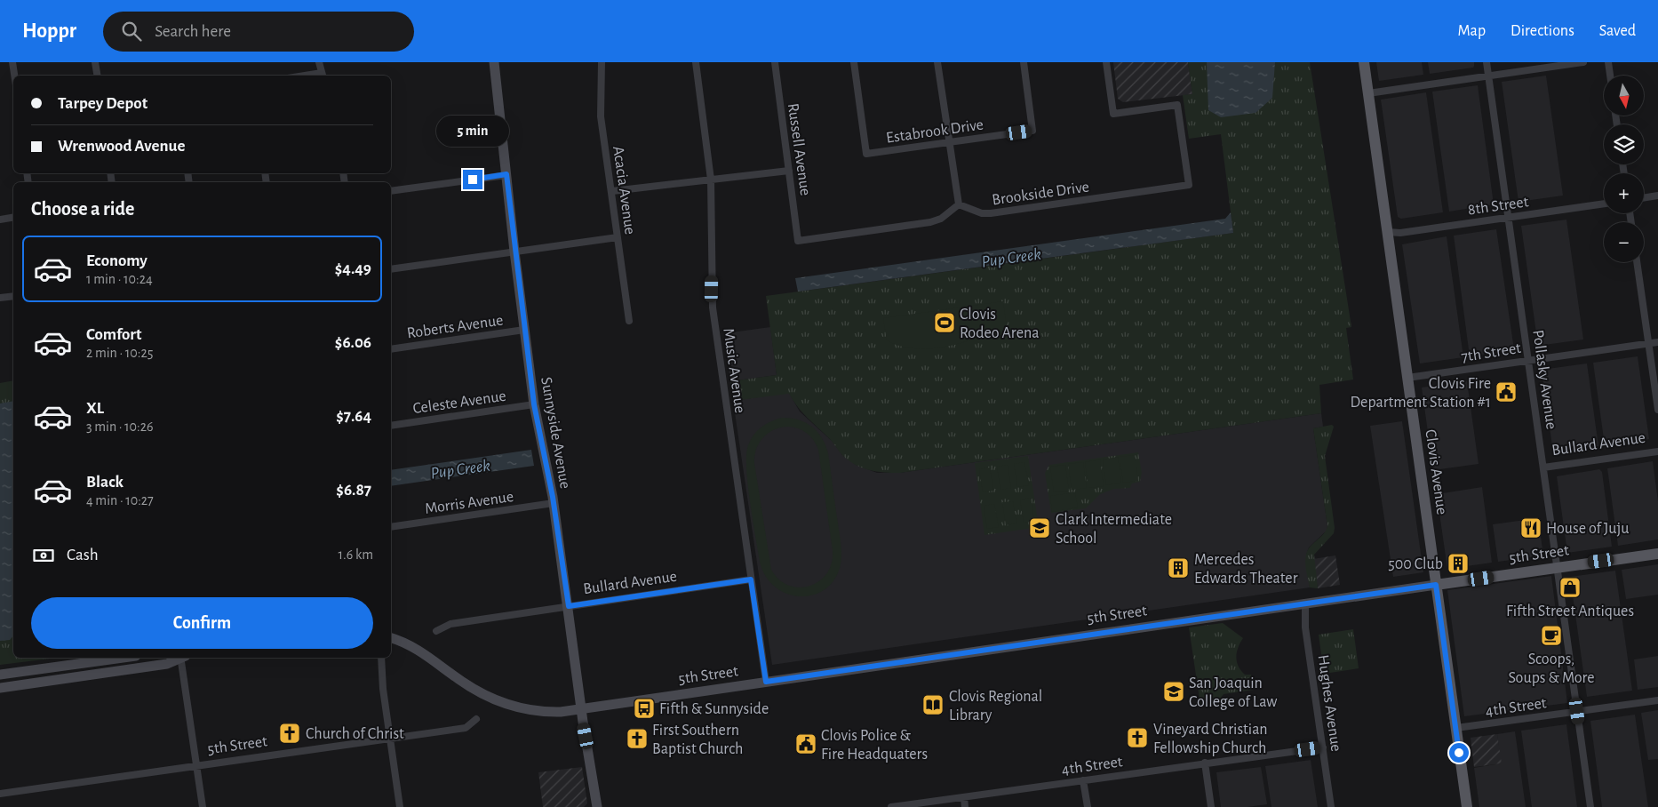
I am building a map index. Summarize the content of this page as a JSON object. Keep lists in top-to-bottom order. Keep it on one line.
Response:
{"streets":{"main road":["Sunnyside Avenue","Clovis Avenue","5th Street"],"street":["Estabrook Drive","Russell Avenue","Acacia Avenue","Brookside Drive","8th Street","Roberts Avenue","7th Street","Music Avenue","Pollasky Avenue","Celeste Avenue","Bullard Avenue","Morris Avenue","Hughes Avenue","4th Street"]},"crossings":[["Russell Avenue","Brookside Drive"],["8th Street","Pollasky Avenue"],["8th Street","Clovis Avenue"],["Roberts Avenue","Sunnyside Avenue"],["7th Street","Pollasky Avenue"],["7th Street","Clovis Avenue"],["Music Avenue","Bullard Avenue"],["Music Avenue","5th Street"],["Pollasky Avenue","Bullard Avenue"],["Pollasky Avenue","5th Street"],["Pollasky Avenue","4th Street"],["Celeste Avenue","Sunnyside Avenue"],["Sunnyside Avenue","Bullard Avenue"],["Sunnyside Avenue","Morris Avenue"],["Sunnyside Avenue","5th Street"],["Clovis Avenue","5th Street"],["Clovis Avenue","4th Street"],["5th Street","Hughes Avenue"],["Hughes Avenue","4th Street"]],"water":["Pup Creek"],"places":{"sports":["Clovis Rodeo Arena"],"public building":["Clovis Fire Department Station #1","Clovis Police & Fire Headquaters"],"school or university":["Clark Intermediate School","San Joaquin College of Law"],"restaurant":["House of Juju"],"building":["500 Club","Mercedes Edwards Theater"],"shop":["Fifth Street Antiques"],"cafe":["Scoops, Soups & More"],"library":["Clovis Regional Library"],"bus stop":["Fifth & Sunnyside"],"church":["Church of Christ","Vineyard Christian Fellowship Church","First Southern Baptist Church"]},"north":"bottom","page":{"header":"Hoppr","search":"Search here","nav":["Map","Directions","Saved"],"map_buttons":["+","−"],"banner":["Tarpey Depot","Wrenwood Avenue"],"bubble":"5 min","heading":"Choose a ride","list":[{"name":"Economy","note":"1 min · 10:24","value":"$4.49"},{"name":"Comfort","note":"2 min · 10:25","value":"$6.06"},{"name":"XL","note":"3 min · 10:26","value":"$7.64"},{"name":"Black","note":"4 min · 10:27","value":"$6.87"}],"pay":["Cash","1.6 km"],"buttons":"Confirm"}}
